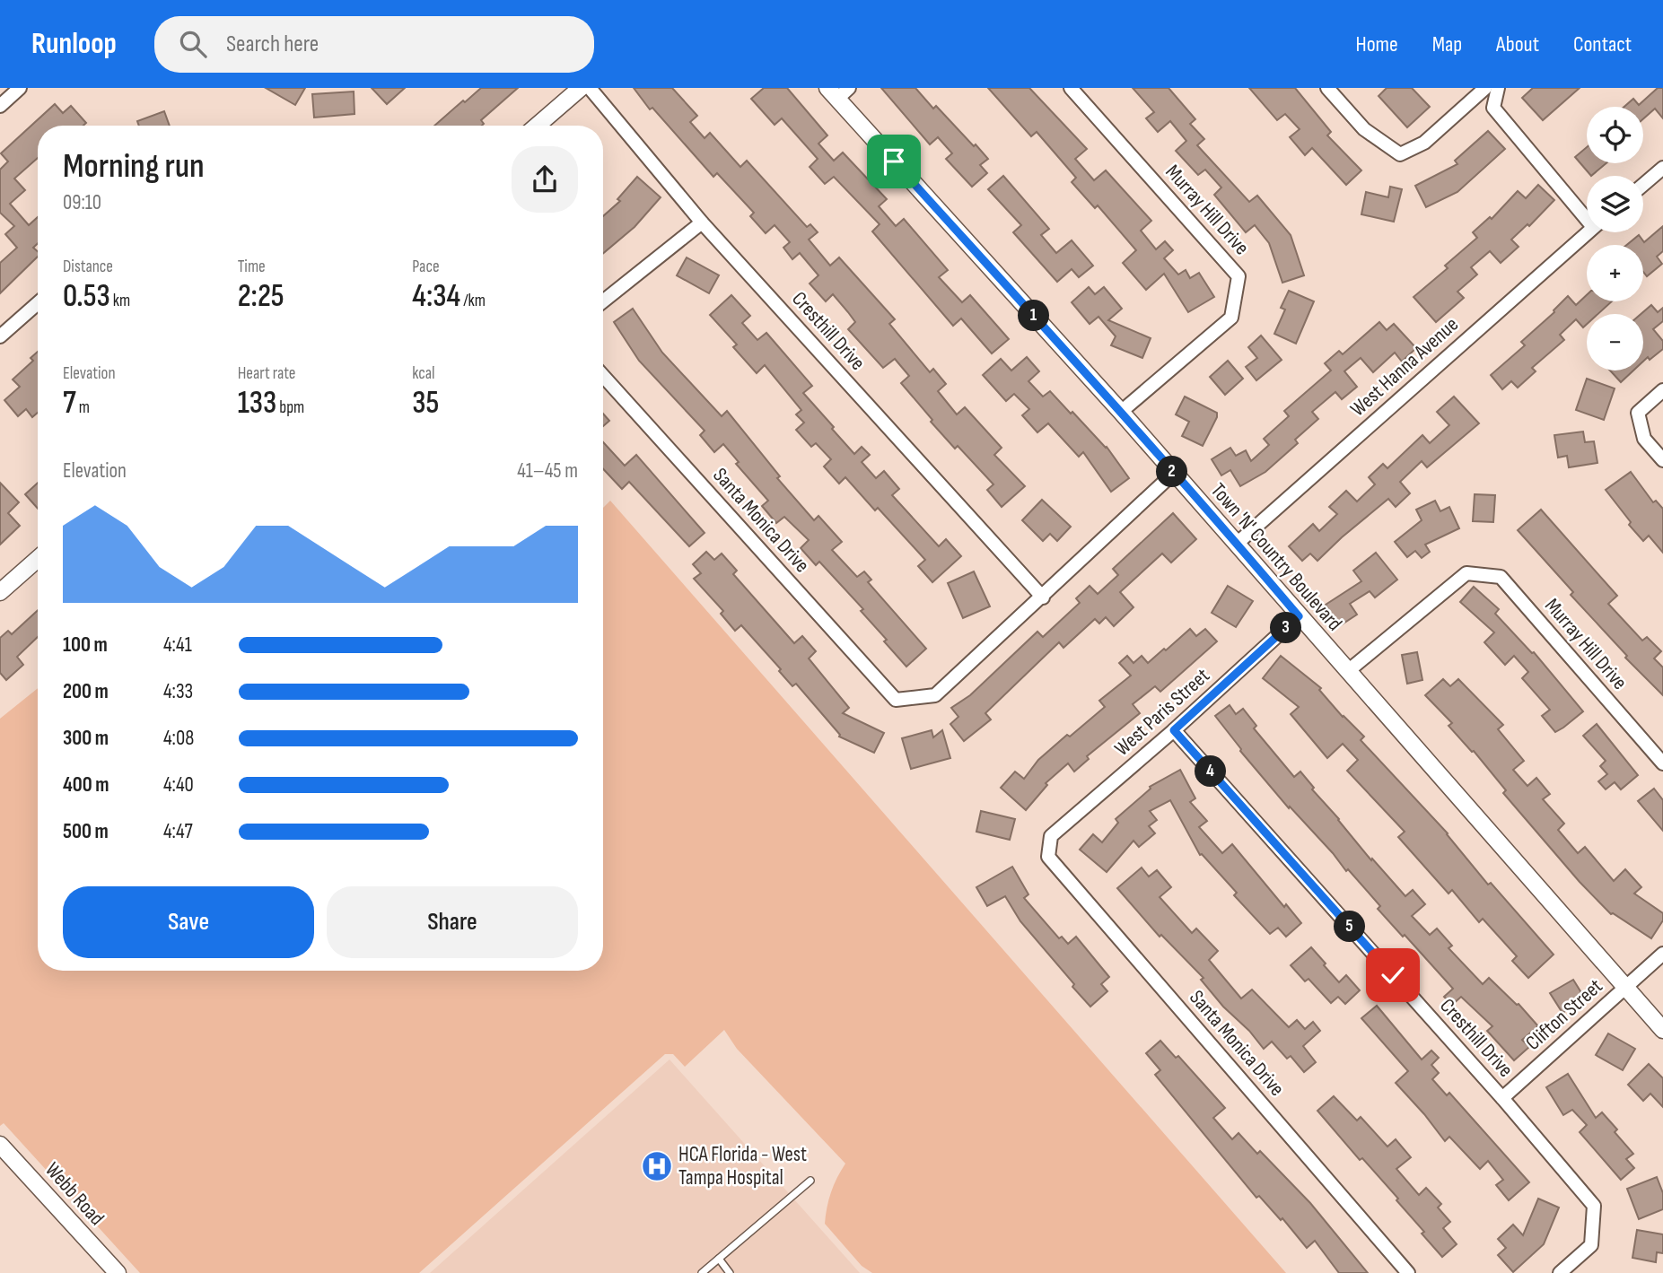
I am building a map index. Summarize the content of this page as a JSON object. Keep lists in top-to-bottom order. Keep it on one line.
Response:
{"streets":{"street":["Murray Hill Drive","Cresthill Drive","West Hanna Avenue","Santa Monica Drive","Town 'N' Country Boulevard","West Paris Street","Clifton Street","Webb Road"]},"crossings":[["Murray Hill Drive","Town 'N' Country Boulevard"],["Cresthill Drive","Santa Monica Drive"],["Cresthill Drive","West Paris Street"],["Cresthill Drive","Clifton Street"],["West Hanna Avenue","Town 'N' Country Boulevard"],["Santa Monica Drive","West Paris Street"],["Town 'N' Country Boulevard","West Paris Street"],["Town 'N' Country Boulevard","Clifton Street"]],"places":{"hospital":["HCA Florida - West Tampa Hospital"]},"page":{"header":"Runloop","search":"Search here","nav":["Home","Map","About","Contact"],"map_buttons":["+","−"],"heading":["Morning run","09:10"],"stats":[["Distance","0.53 km"],["Time","2:25"],["Pace","4:34 /km"],["Elevation","7 m"],["Heart rate","133 bpm"],["kcal","35"]],"pins":["1","2","3","4","5"],"chart":["Elevation","41–45 m"],"list":[{"name":"100 m","note":"4:41"},{"name":"200 m","note":"4:33"},{"name":"300 m","note":"4:08"},{"name":"400 m","note":"4:40"},{"name":"500 m","note":"4:47"}],"buttons":["Save","Share"]}}
